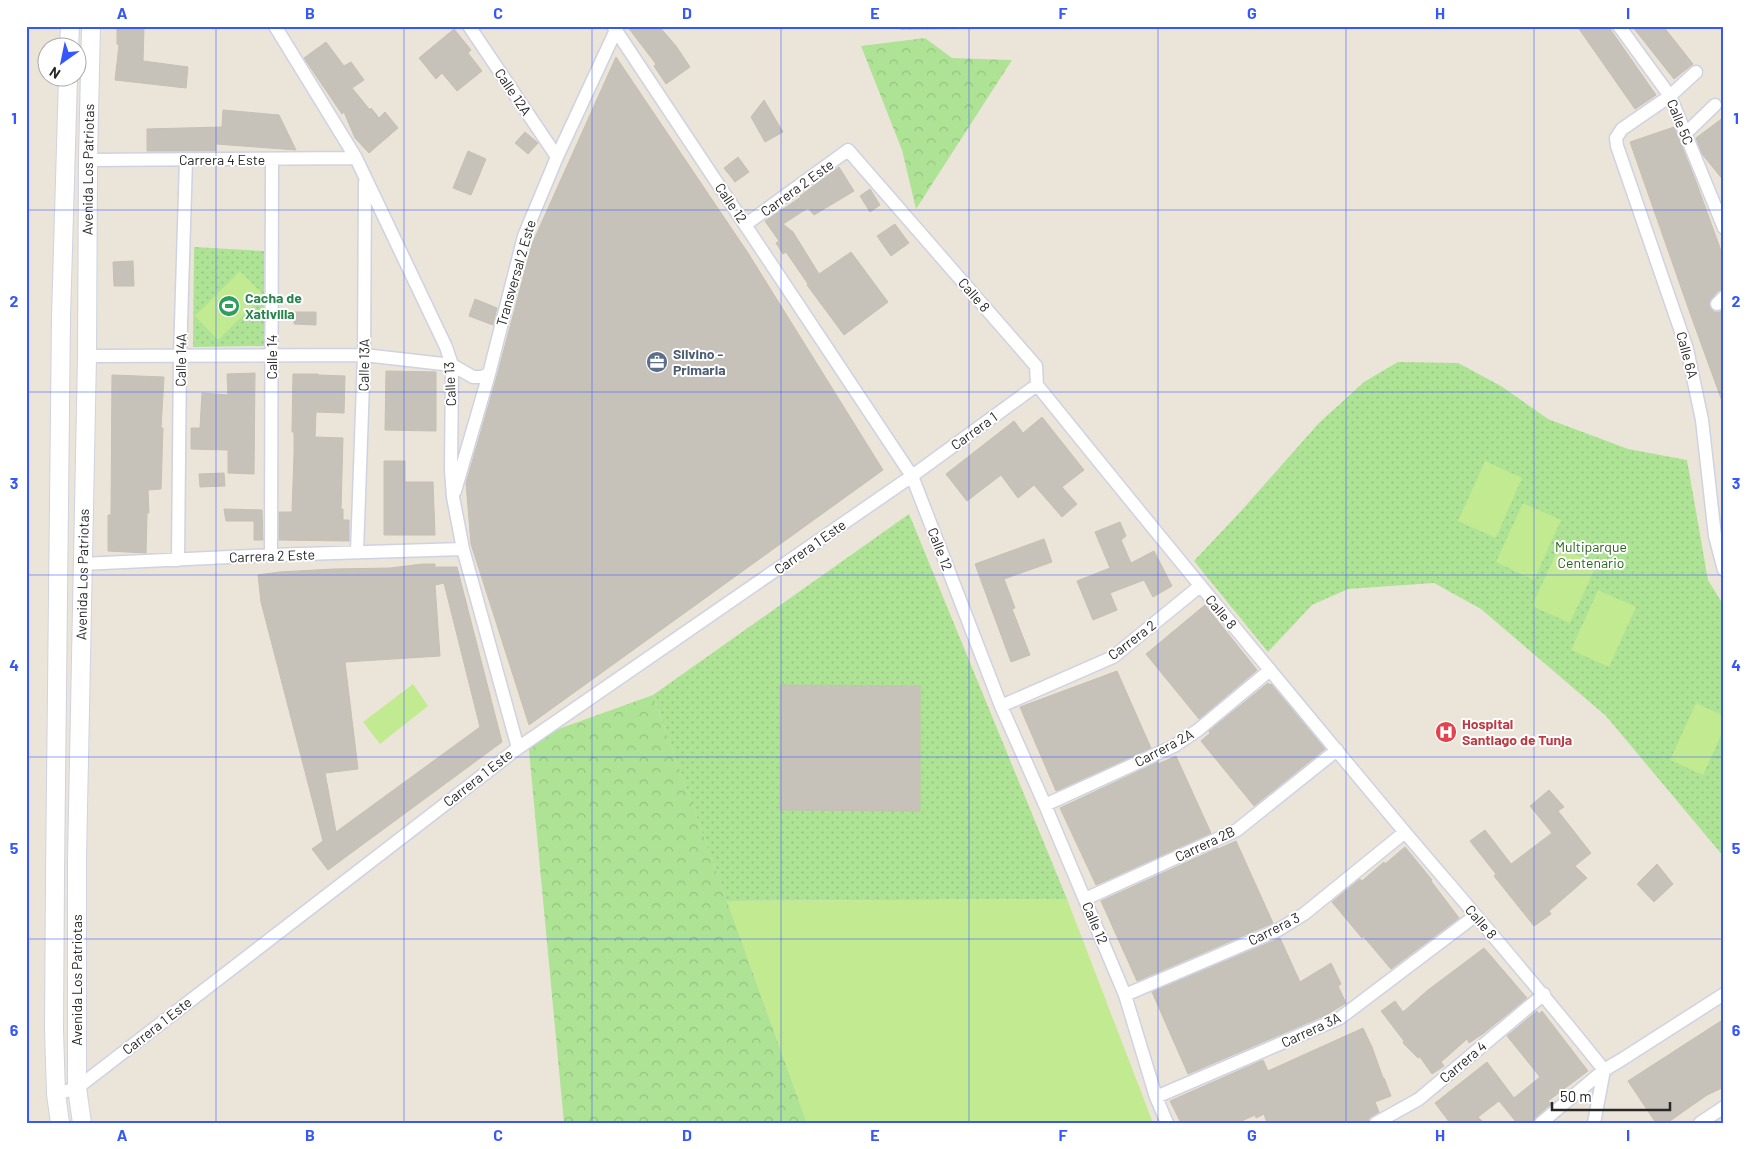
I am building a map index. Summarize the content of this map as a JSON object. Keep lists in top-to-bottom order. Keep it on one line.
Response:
{"streets":{"main road":["Avenida Los Patriotas"],"street":["Calle 12A","Calle 5C","Carrera 4 Este","Carrera 2 Este","Calle 12","Transversal 2 Este","Calle 8","Calle 6A","Calle 14","Calle 14A","Calle 13A","Calle 13","Carrera 1","Carrera 1 Este","Carrera 2","Carrera 2A","Carrera 2B","Carrera 3","Carrera 3A","Carrera 4"]},"crossings":[["Calle 12A","Transversal 2 Este"],["Calle 5C","Calle 6A"],["Carrera 4 Este","Avenida Los Patriotas"],["Carrera 4 Este","Calle 14"],["Carrera 4 Este","Calle 14A"],["Carrera 4 Este","Calle 13"],["Avenida Los Patriotas","Carrera 2 Este"],["Avenida Los Patriotas","Carrera 1 Este"],["Carrera 2 Este","Calle 12"],["Carrera 2 Este","Calle 8"],["Carrera 2 Este","Calle 14"],["Carrera 2 Este","Calle 14A"],["Carrera 2 Este","Calle 13A"],["Carrera 2 Este","Calle 13"],["Calle 12","Transversal 2 Este"],["Calle 12","Carrera 1"],["Calle 12","Carrera 1 Este"],["Calle 12","Carrera 2"],["Calle 12","Carrera 2A"],["Calle 12","Carrera 2B"],["Calle 12","Carrera 3"],["Calle 12","Carrera 3A"],["Transversal 2 Este","Calle 13"],["Calle 8","Carrera 1"],["Calle 8","Carrera 2"],["Calle 8","Carrera 2A"],["Calle 8","Carrera 2B"],["Calle 8","Carrera 3"],["Calle 8","Carrera 3A"],["Calle 8","Carrera 4"],["Calle 13A","Calle 13"],["Calle 13","Carrera 1 Este"],["Carrera 1","Carrera 1 Este"]],"parks":["Multiparque Centenario"],"places":{"sports":["Cacha de Xativilla"],"office":["Silvino - Primaria"],"hospital":["Hospital Santiago de Tunja"]},"scale_bar":"50 m","north":"bottom left","grid":{"columns":["A","B","C","D","E","F","G","H","I"],"rows":["1","2","3","4","5","6"]}}
